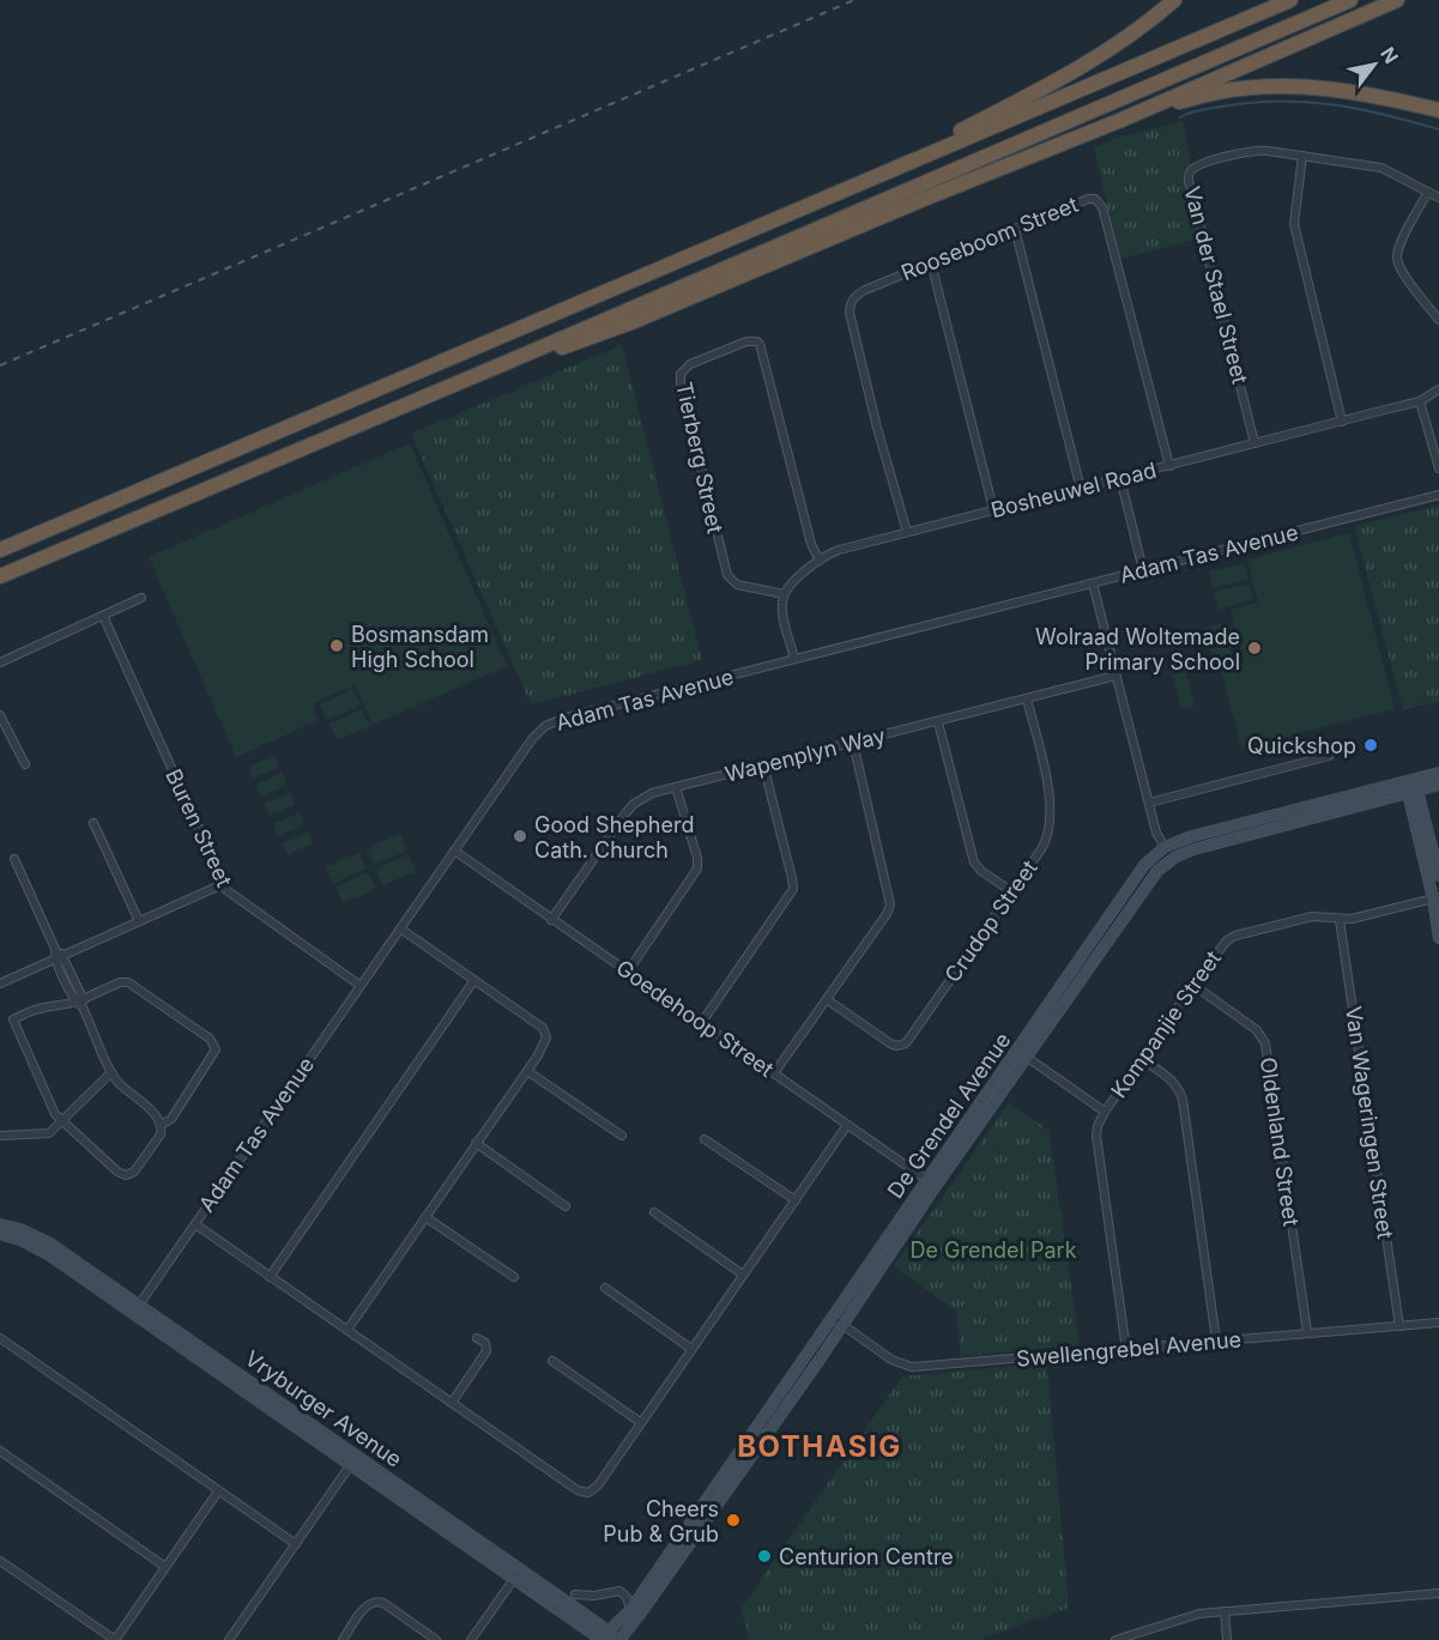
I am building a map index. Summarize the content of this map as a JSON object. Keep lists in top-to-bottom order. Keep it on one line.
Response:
{"streets":{"street":["Rooseboom Street","Van der Stael Street","Tierberg Street","Bosheuwel Road","Adam Tas Avenue","Wapenplyn Way","Buren Street","Crudop Street","Goedehoop Street","Kompanjie Street","De Grendel Avenue","Van Wageringen Street","Oldenland Street","Swellengrebel Avenue","Vryburger Avenue"]},"crossings":[["Rooseboom Street","Bosheuwel Road"],["Van der Stael Street","Bosheuwel Road"],["Tierberg Street","Bosheuwel Road"],["Adam Tas Avenue","Buren Street"],["Adam Tas Avenue","Goedehoop Street"],["Adam Tas Avenue","Vryburger Avenue"],["Wapenplyn Way","Crudop Street"],["Wapenplyn Way","Goedehoop Street"],["Goedehoop Street","De Grendel Avenue"],["Kompanjie Street","Van Wageringen Street"],["Kompanjie Street","Oldenland Street"],["De Grendel Avenue","Swellengrebel Avenue"],["De Grendel Avenue","Vryburger Avenue"],["Van Wageringen Street","Swellengrebel Avenue"],["Oldenland Street","Swellengrebel Avenue"]],"districts":["BOTHASIG"],"parks":["De Grendel Park"],"places":["Bosmansdam High School","Wolraad Woltemade Primary School","Quickshop","Good Shepherd Cath. Church","Cheers Pub & Grub","Centurion Centre"],"north":"top right"}
